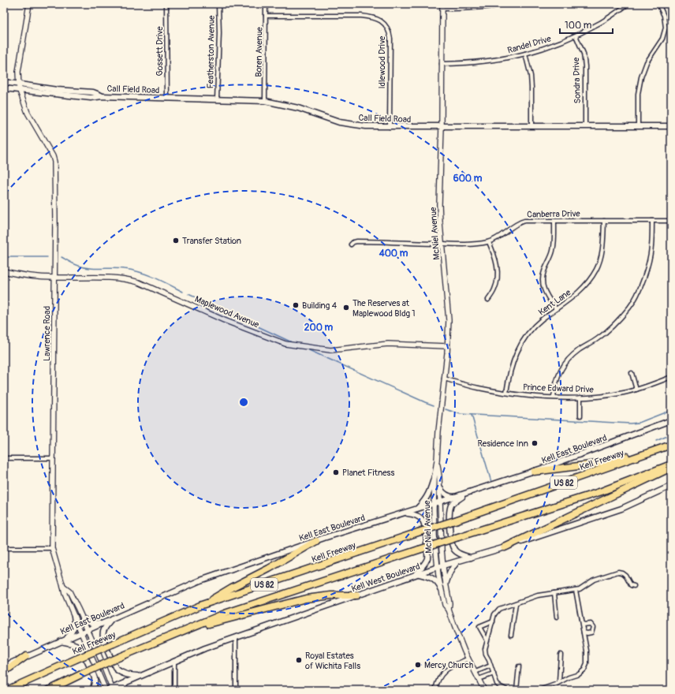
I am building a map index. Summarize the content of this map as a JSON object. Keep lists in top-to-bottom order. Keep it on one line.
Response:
{"streets":{"highway":["Kell Freeway","US 82"],"main road":["Call Field Road","Kell East Boulevard","Kell West Boulevard"],"street":["Randel Drive","Gossett Drive","Featherston Avenue","Boren Avenue","Idlewood Drive","Sondra Drive","Canberra Drive","McNiel Avenue","Kent Lane","Maplewood Avenue","Lawrence Road","Prince Edward Drive"]},"crossings":[["Randel Drive","Sondra Drive"],["Randel Drive","McNiel Avenue"],["Gossett Drive","Call Field Road"],["Featherston Avenue","Call Field Road"],["Boren Avenue","Idlewood Drive"],["Boren Avenue","Call Field Road"],["Idlewood Drive","Call Field Road"],["Sondra Drive","Call Field Road"],["Call Field Road","McNiel Avenue"],["Call Field Road","Lawrence Road"],["Canberra Drive","McNiel Avenue"],["Canberra Drive","Kent Lane"],["McNiel Avenue","Maplewood Avenue"],["McNiel Avenue","Prince Edward Drive"],["McNiel Avenue","Kell East Boulevard"],["McNiel Avenue","Kell West Boulevard"],["Kent Lane","Prince Edward Drive"],["Maplewood Avenue","Lawrence Road"],["Lawrence Road","Kell East Boulevard"],["Lawrence Road","Kell West Boulevard"]],"places":["Transfer Station","Building 4","The Reserves at Maplewood Bldg 1","Residence Inn","Planet Fitness","Royal Estates of Wichita Falls","Mercy Church"],"scale_bar":"100 m","rings":["600 m","400 m","200 m"]}
